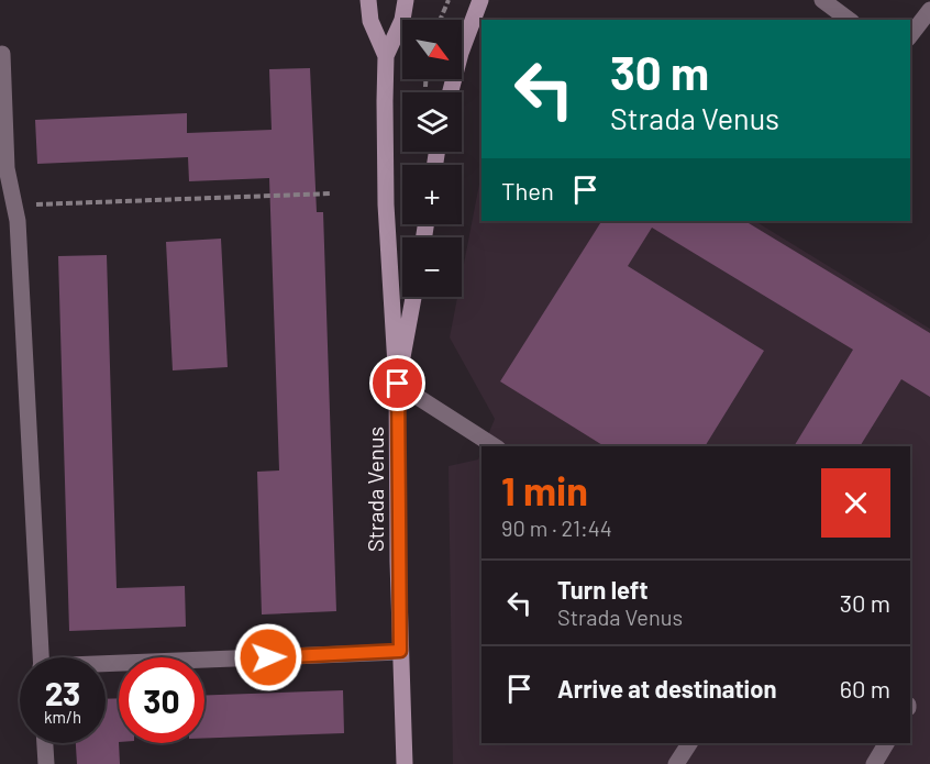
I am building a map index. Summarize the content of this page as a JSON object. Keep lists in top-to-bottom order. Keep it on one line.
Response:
{"streets":{"main road":["Strada Venus"]},"north":"bottom right","page":{"map_buttons":["+","−"],"turn":["30 m","Strada Venus"],"then":"Then","heading":["1 min","90 m · 21:44"],"list":[{"name":"Turn left","note":"Strada Venus","value":"30 m"},{"name":"Arrive at destination","value":"60 m"}],"speed":"23 km/h","limit":"30"}}
